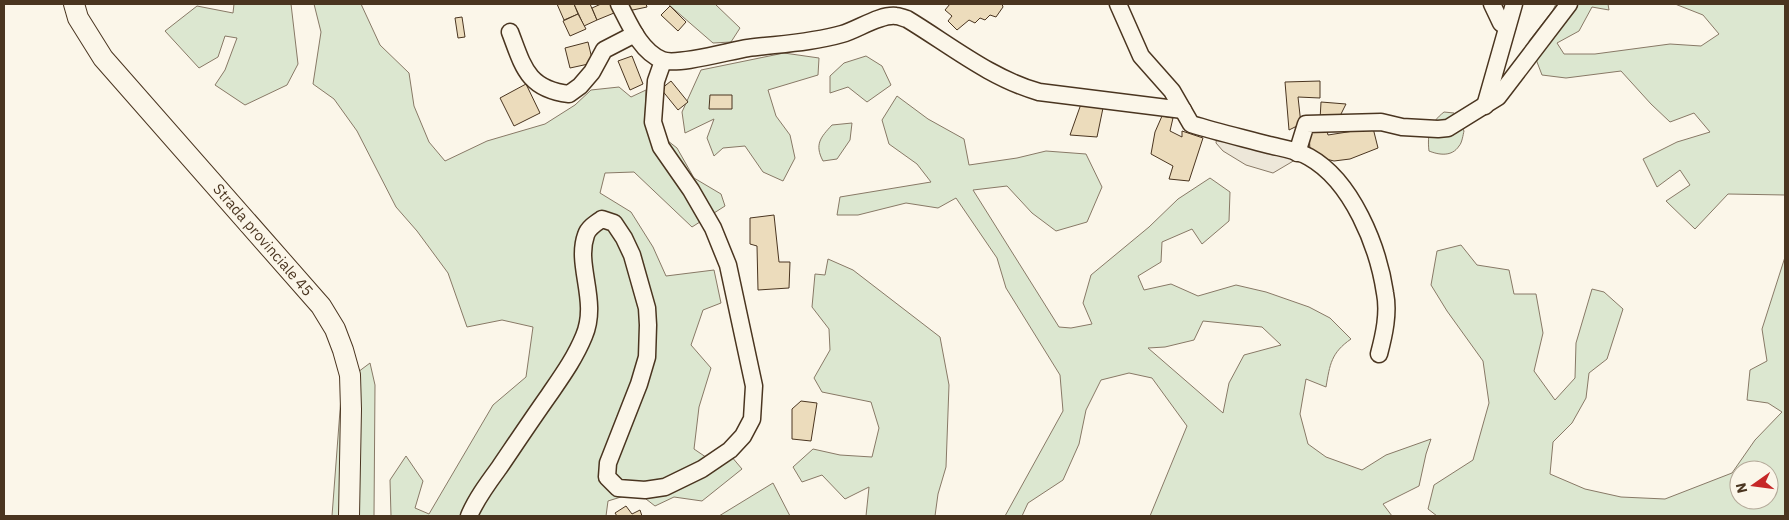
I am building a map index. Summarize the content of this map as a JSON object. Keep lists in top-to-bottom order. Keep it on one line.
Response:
{"streets":{"main road":["Strada provinciale 45"]},"north":"left"}
